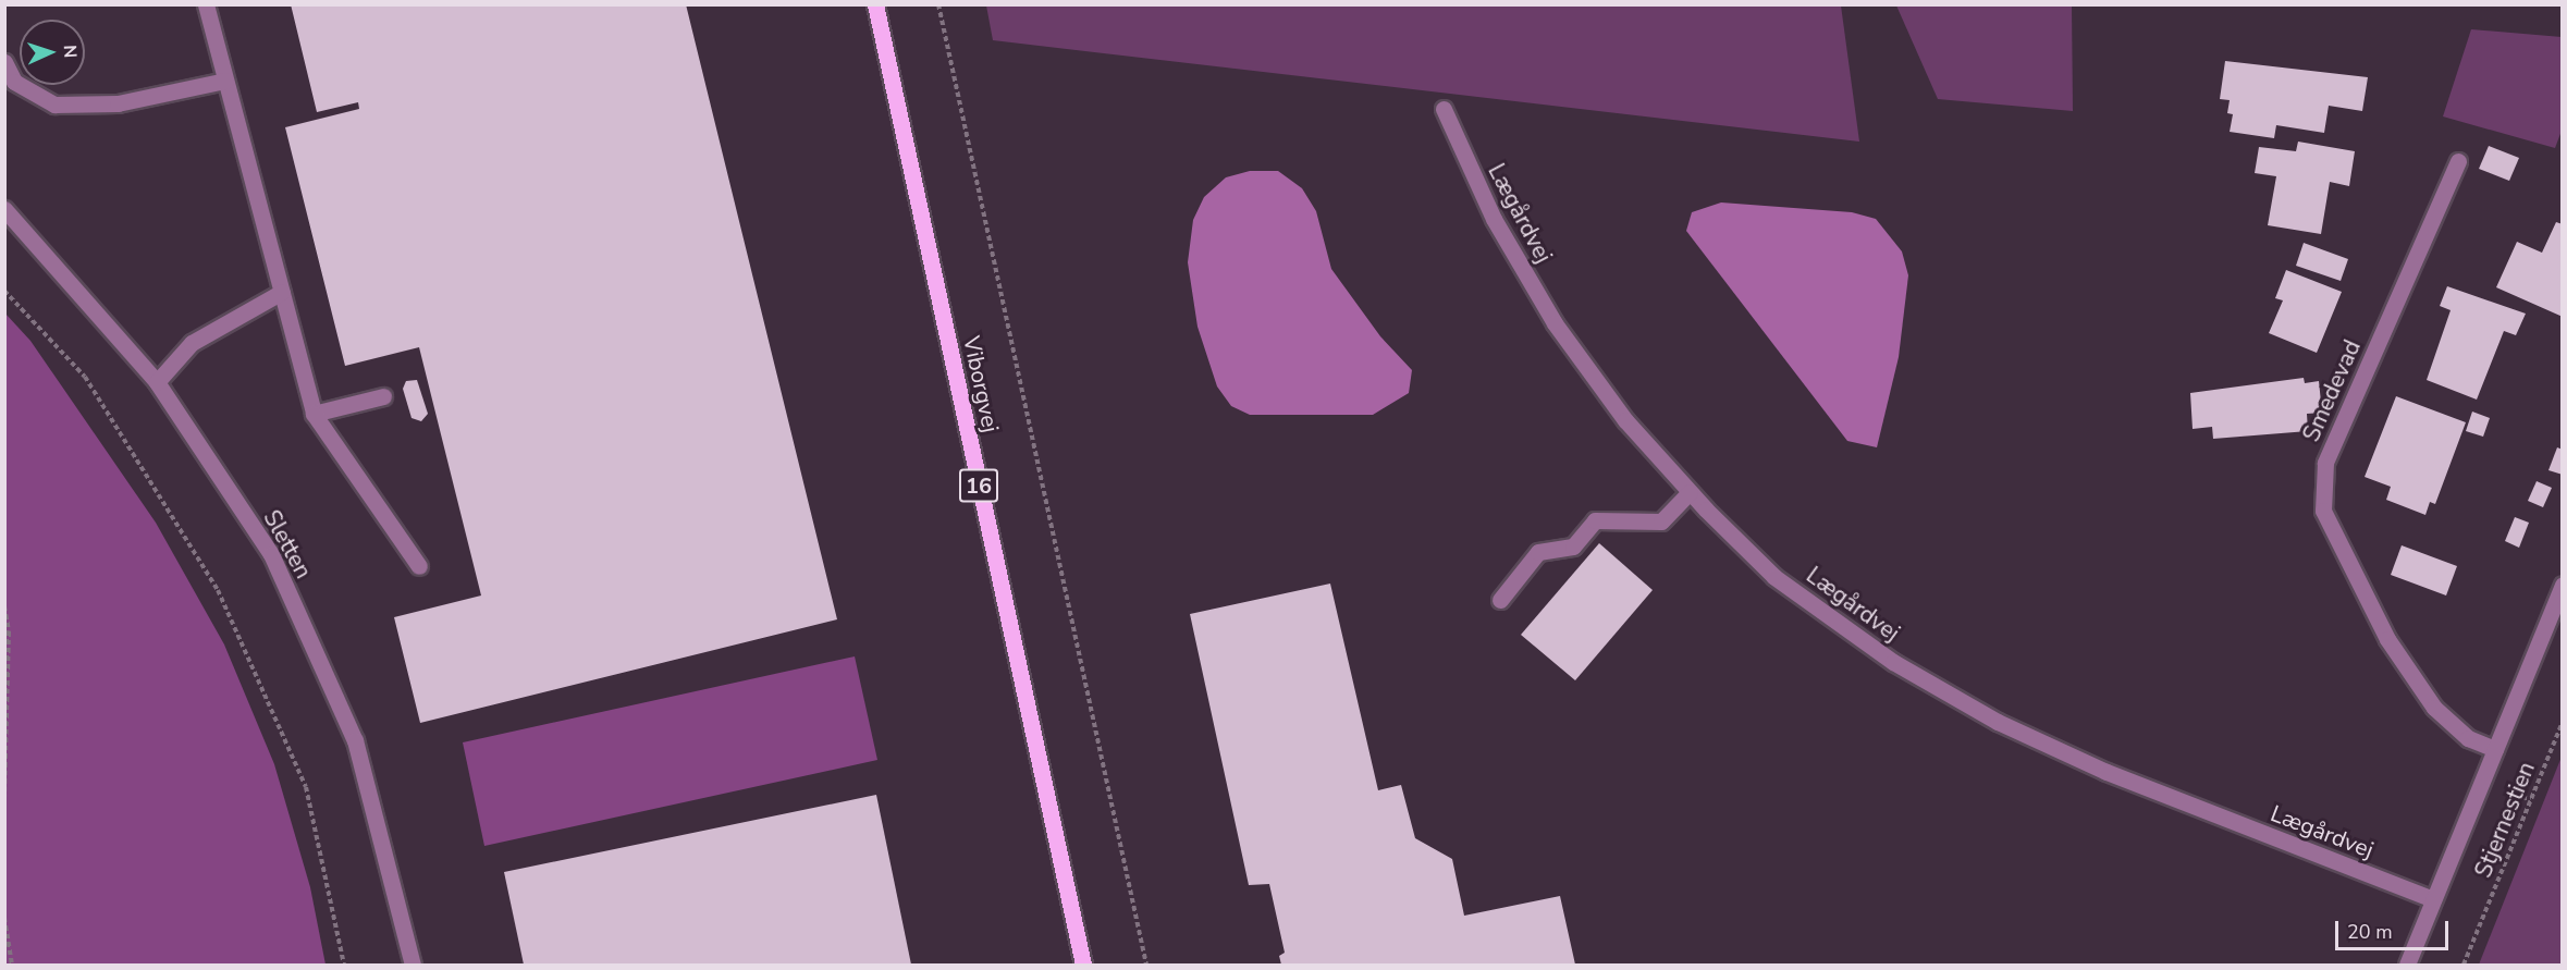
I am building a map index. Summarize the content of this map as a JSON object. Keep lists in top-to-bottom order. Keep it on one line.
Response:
{"streets":{"main road":["Viborgvej","16"],"street":["Lægårdvej","Smedevad","Sletten"],"path":["Stjernestien"]},"scale_bar":"20 m","north":"right"}
